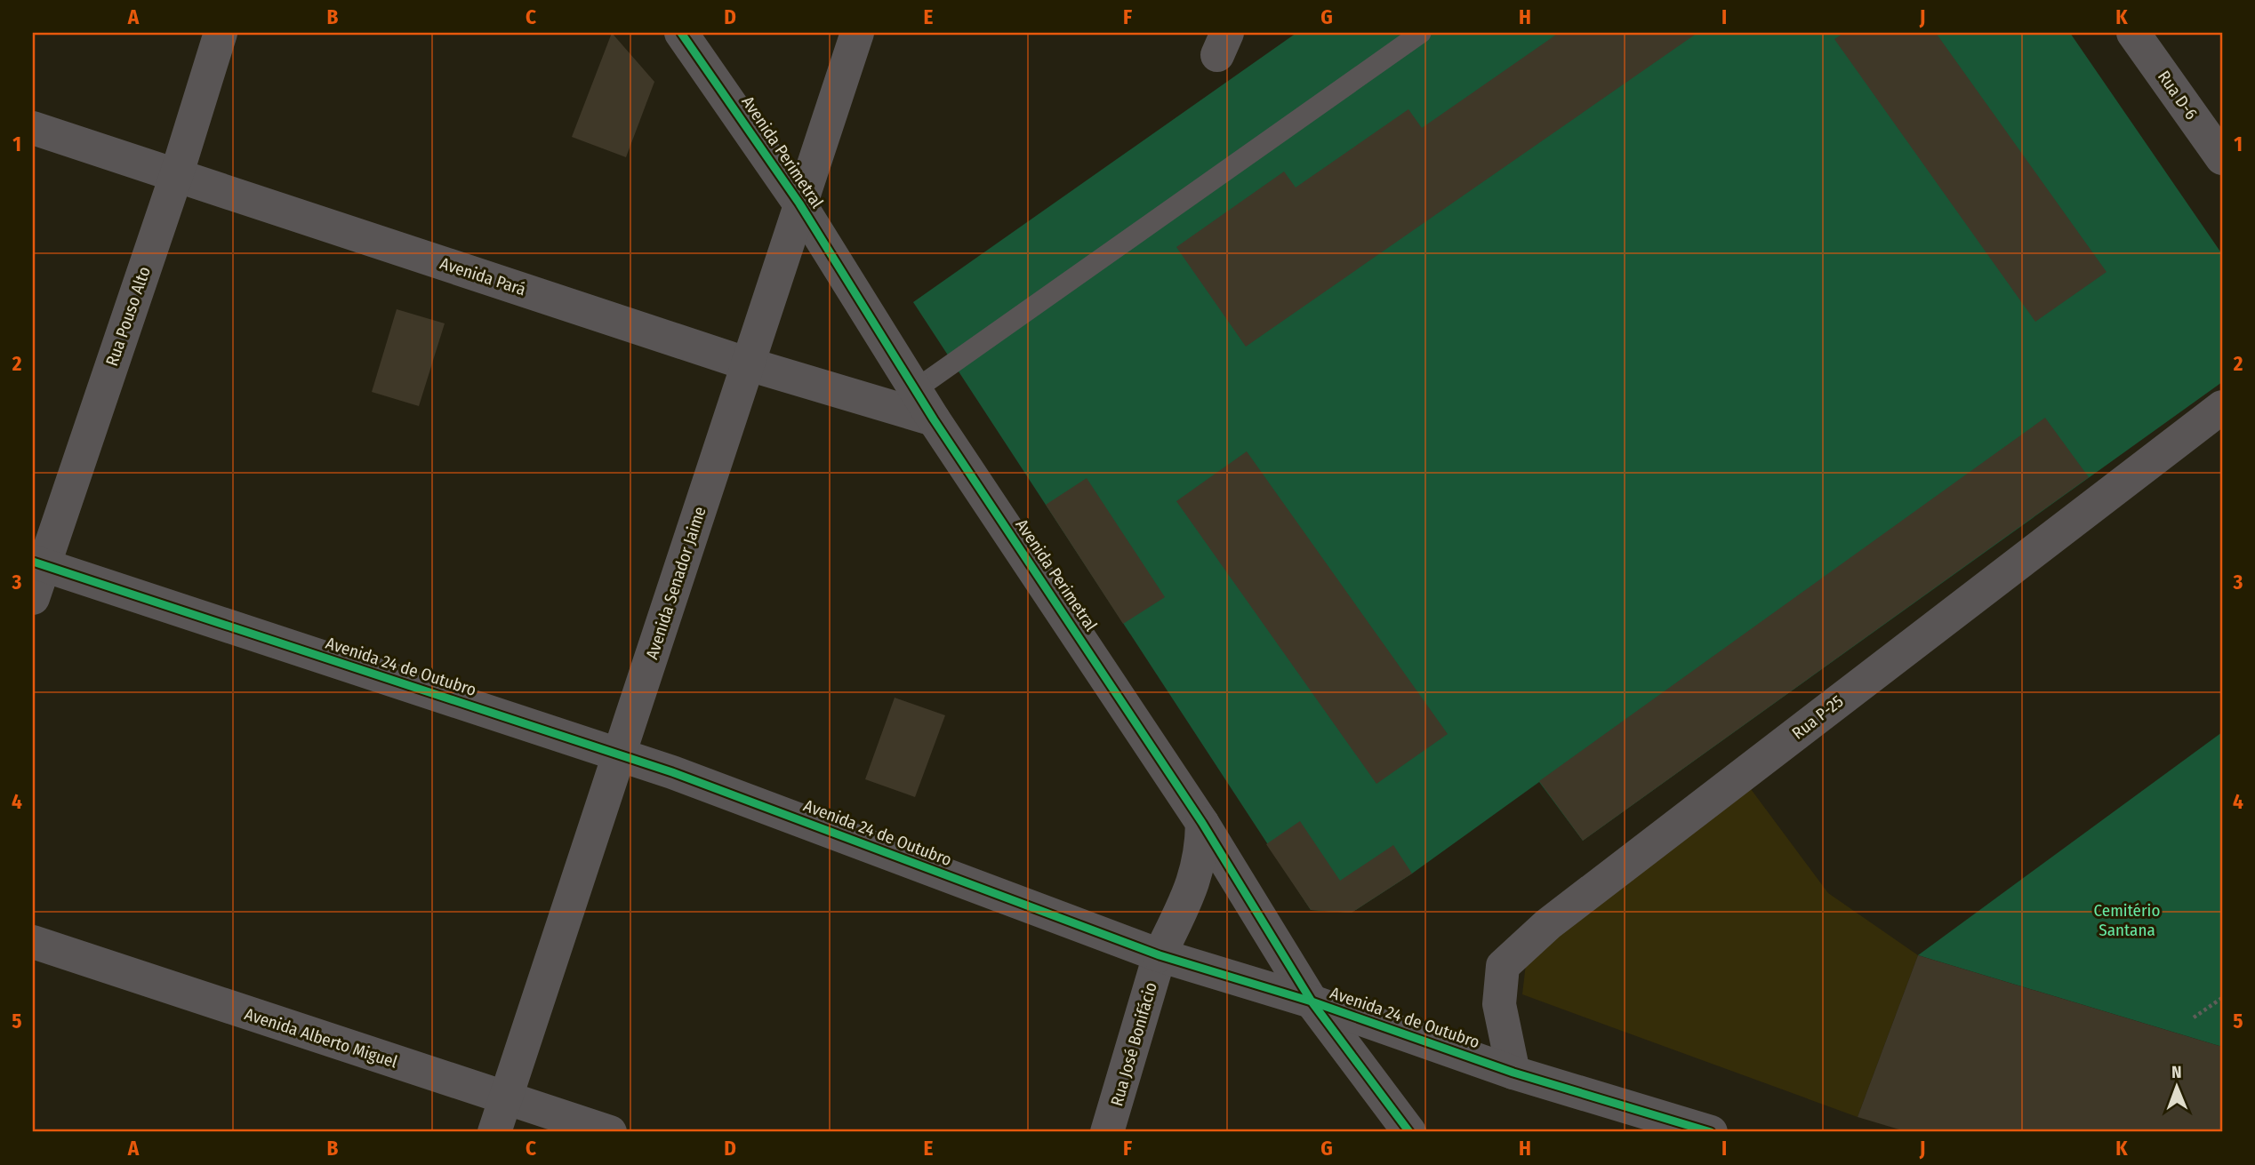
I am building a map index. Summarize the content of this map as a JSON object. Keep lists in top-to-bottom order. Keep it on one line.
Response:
{"streets":{"street":["Rua D-6","Avenida Perimetral","Avenida Pará","Rua Pouso Alto","Avenida Senador Jaime","Avenida 24 de Outubro","Rua P-25","Avenida Alberto Miguel","Rua José Bonifácio"]},"crossings":[["Avenida Perimetral","Avenida Pará"],["Avenida Perimetral","Avenida Senador Jaime"],["Avenida Perimetral","Avenida 24 de Outubro"],["Avenida Perimetral","Rua José Bonifácio"],["Avenida Pará","Rua Pouso Alto"],["Avenida Pará","Avenida Senador Jaime"],["Rua Pouso Alto","Avenida 24 de Outubro"],["Avenida Senador Jaime","Avenida 24 de Outubro"],["Avenida Senador Jaime","Avenida Alberto Miguel"],["Avenida 24 de Outubro","Rua P-25"],["Avenida 24 de Outubro","Rua José Bonifácio"]],"parks":["Cemitério Santana"],"north":"top","grid":{"columns":["A","B","C","D","E","F","G","H","I","J","K"],"rows":["1","2","3","4","5"]}}
